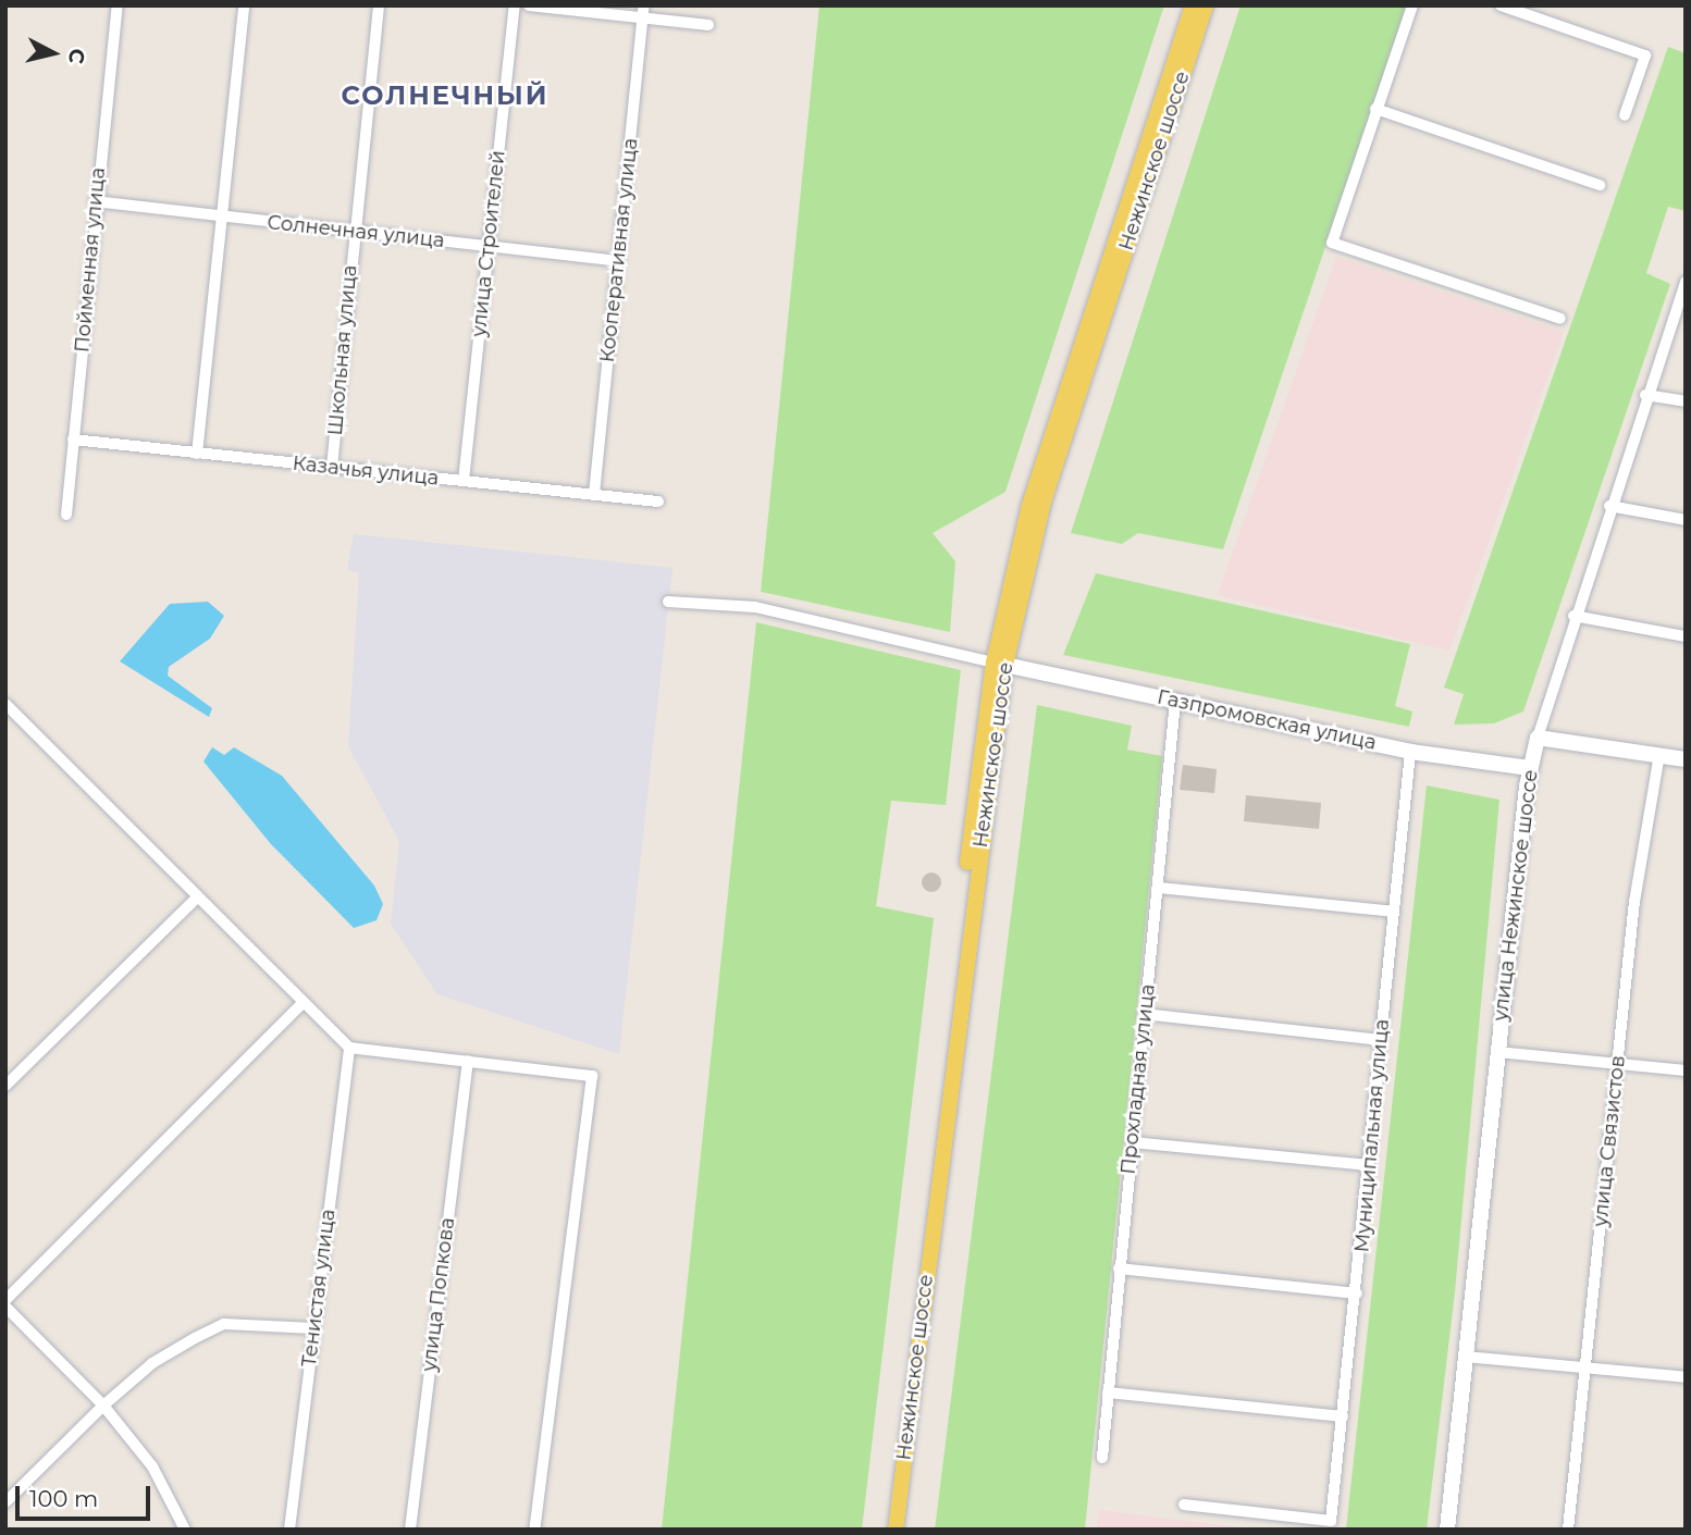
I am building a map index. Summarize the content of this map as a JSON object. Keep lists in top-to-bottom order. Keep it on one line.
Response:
{"streets":{"main road":["Нежинское шоссе","Газпромовская улица","улица Нежинское шоссе"],"street":["Солнечная улица","улица Строителей","Кооперативная улица","Пойменная улица","Школьная улица","Казачья улица","Прохладная улица","Муниципальная улица","улица Связистов","Тенистая улица","улица Попкова"]},"crossings":[["Нежинское шоссе","Газпромовская улица"],["Солнечная улица","улица Строителей"],["Солнечная улица","Кооперативная улица"],["Солнечная улица","Пойменная улица"],["Солнечная улица","Школьная улица"],["улица Строителей","Казачья улица"],["Кооперативная улица","Казачья улица"],["Пойменная улица","Казачья улица"],["Школьная улица","Казачья улица"],["Газпромовская улица","улица Нежинское шоссе"],["Газпромовская улица","Прохладная улица"],["Газпромовская улица","Муниципальная улица"]],"districts":["СОЛНЕЧНЫЙ"],"scale_bar":"100 m","north":"right"}
